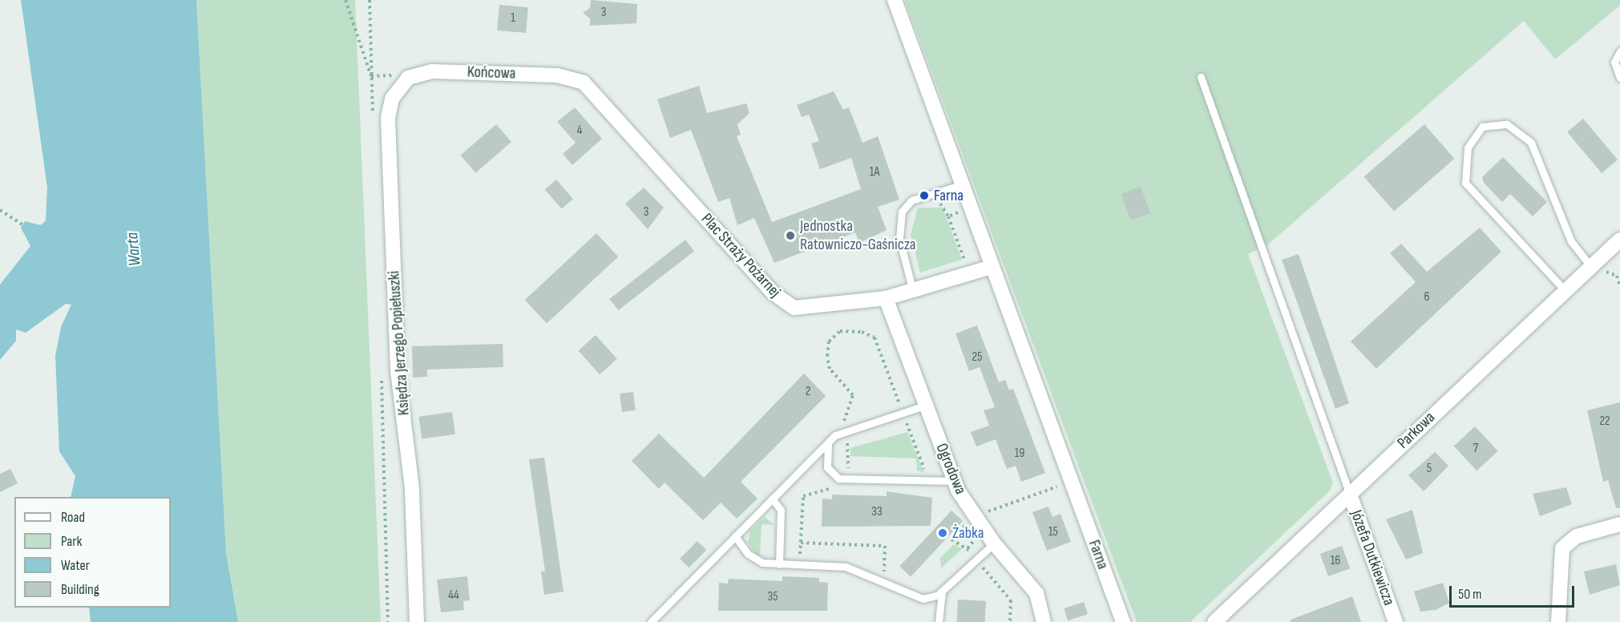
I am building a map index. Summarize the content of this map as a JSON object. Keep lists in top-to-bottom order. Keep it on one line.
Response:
{"streets":{"street":["Końcowa","Plac Straży Pożarnej","Księdza Jerzego Popiełuszki","Parkowa","Ogrodowa","Farna","Józefa Dutkiewicza"]},"crossings":[["Końcowa","Plac Straży Pożarnej"],["Końcowa","Księdza Jerzego Popiełuszki"],["Plac Straży Pożarnej","Ogrodowa"],["Plac Straży Pożarnej","Farna"],["Parkowa","Józefa Dutkiewicza"]],"water":["Warta"],"places":["Farna","Jednostka Ratowniczo-Gaśnicza","Żabka"],"house_numbers":["3","1","4","1A","3","6","25","2","22","7","19","5","33","15","16","44","35"],"legend":["Road","Park","Water","Building"],"scale_bar":"50 m"}
